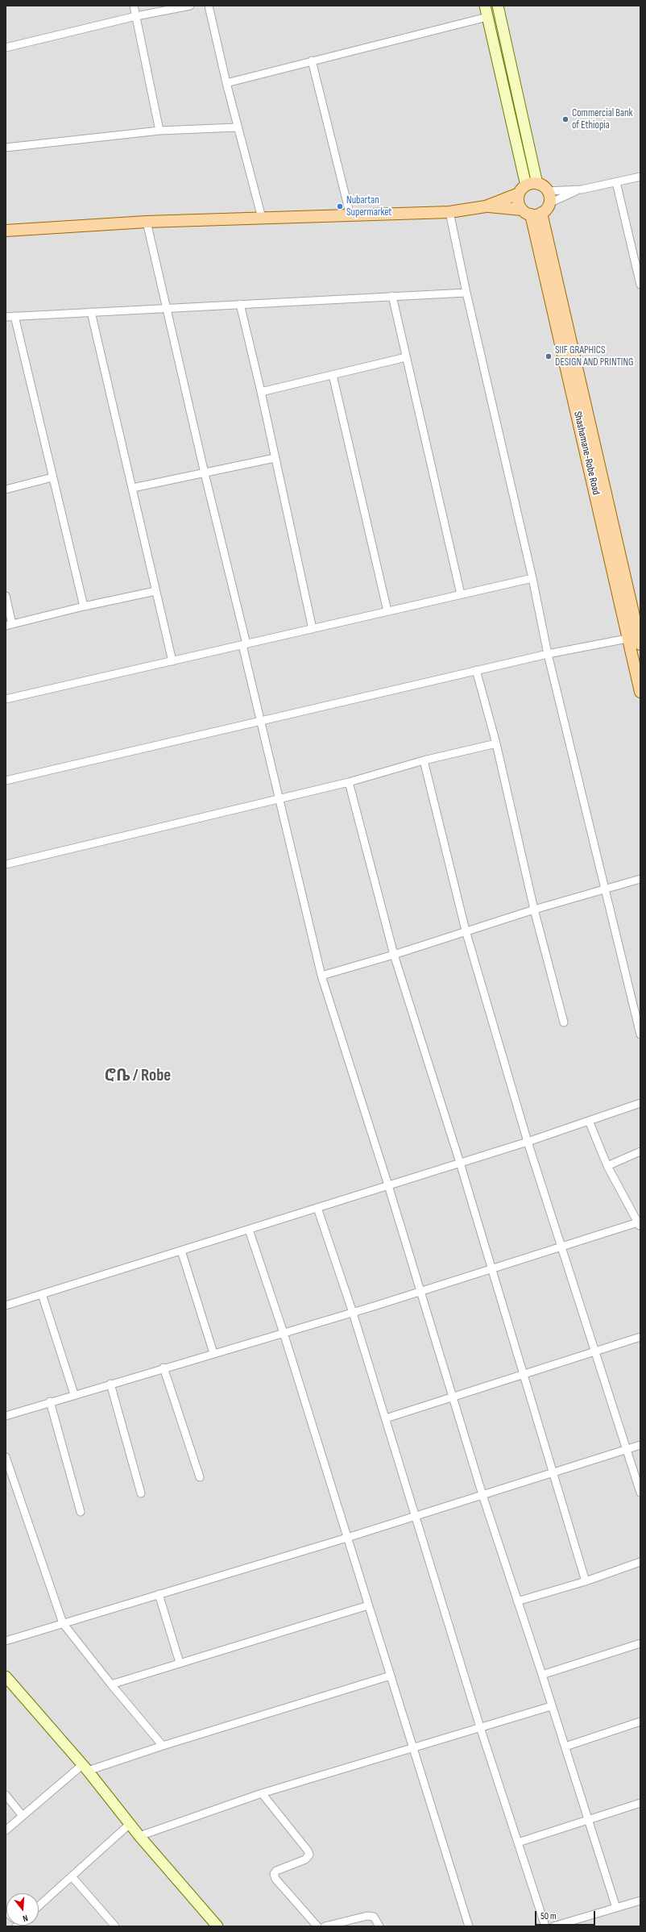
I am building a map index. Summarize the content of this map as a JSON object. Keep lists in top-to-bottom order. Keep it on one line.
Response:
{"streets":{"main road":["Shashamane-Robe Road"]},"districts":["ሮቤ / Robe"],"places":["Commercial Bank of Ethiopia","Nubartan Supermarket","SIIF GRAPHICS DESIGN AND PRINTING"],"scale_bar":"50 m","north":"bottom"}
